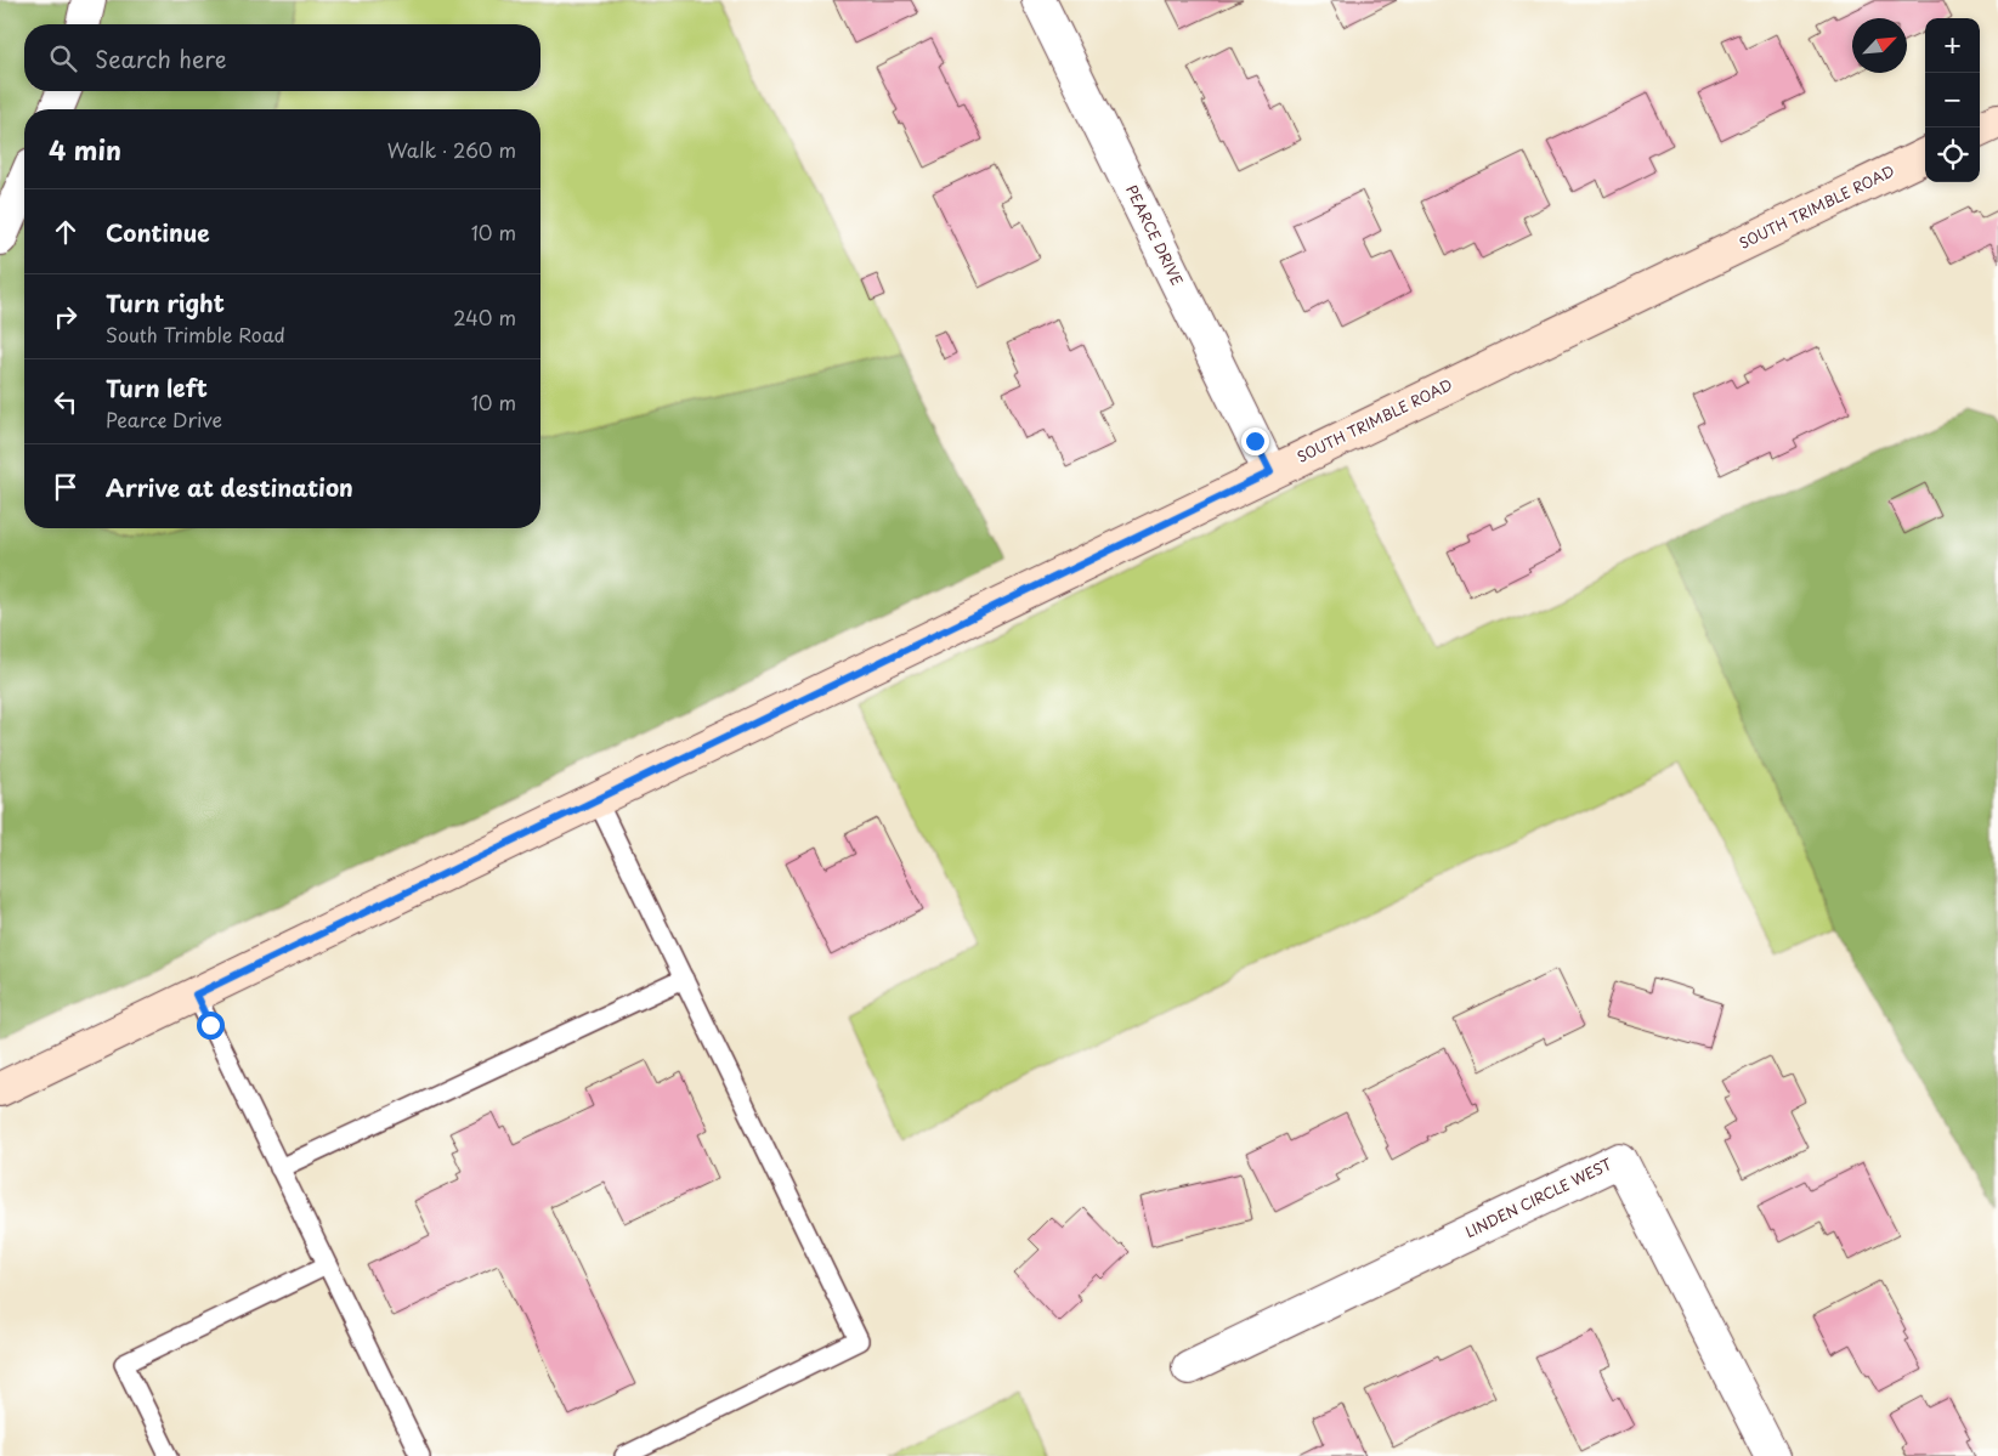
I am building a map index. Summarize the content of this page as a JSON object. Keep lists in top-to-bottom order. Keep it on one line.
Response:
{"streets":{"main road":["SOUTH TRIMBLE ROAD"],"street":["PEARCE DRIVE","LINDEN CIRCLE WEST"]},"crossings":[["SOUTH TRIMBLE ROAD","PEARCE DRIVE"]],"north":"top right","page":{"map_buttons":["+","−"],"search":"Search here","heading":["4 min","Walk · 260 m"],"list":[["Continue","10 m"],["Turn right","South Trimble Road","240 m"],["Turn left","Pearce Drive","10 m"],"Arrive at destination"]}}
